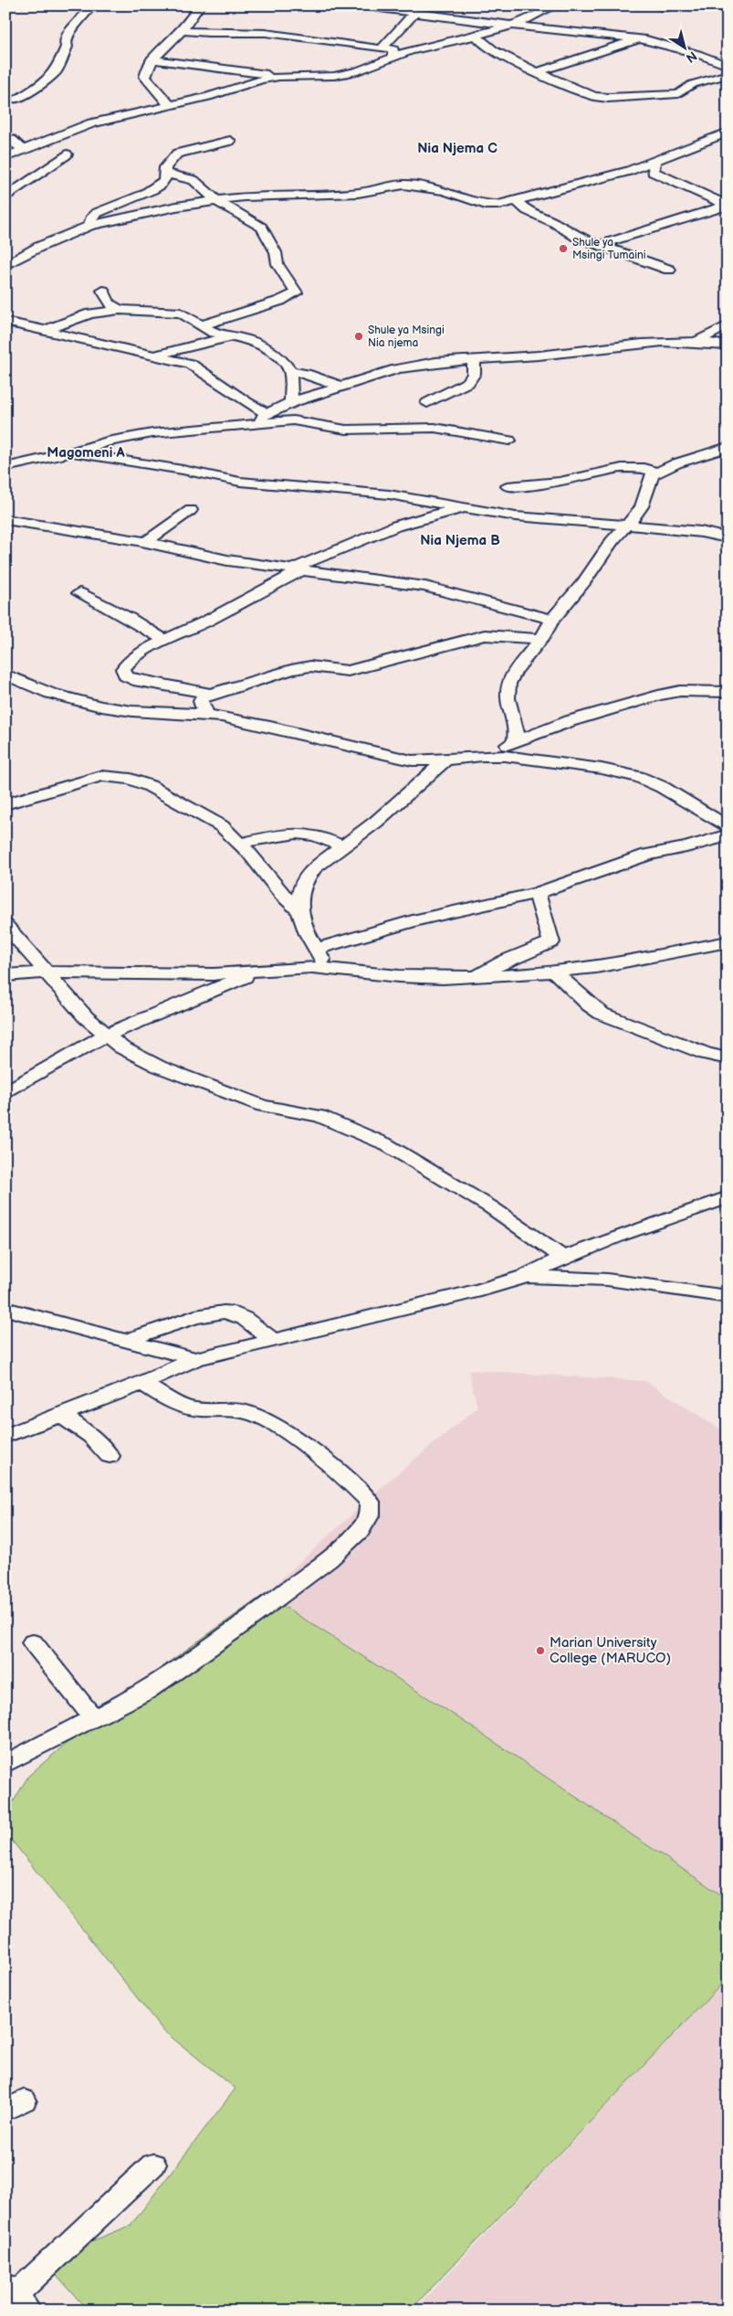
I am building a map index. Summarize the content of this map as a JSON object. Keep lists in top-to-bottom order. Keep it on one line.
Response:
{"districts":["Nia Njema C","Magomeni A","Nia Njema B"],"places":["Shule ya Msingi Tumaini","Shule ya Msingi Nia njema","Marian University College (MARUCO)"],"north":"bottom right"}
